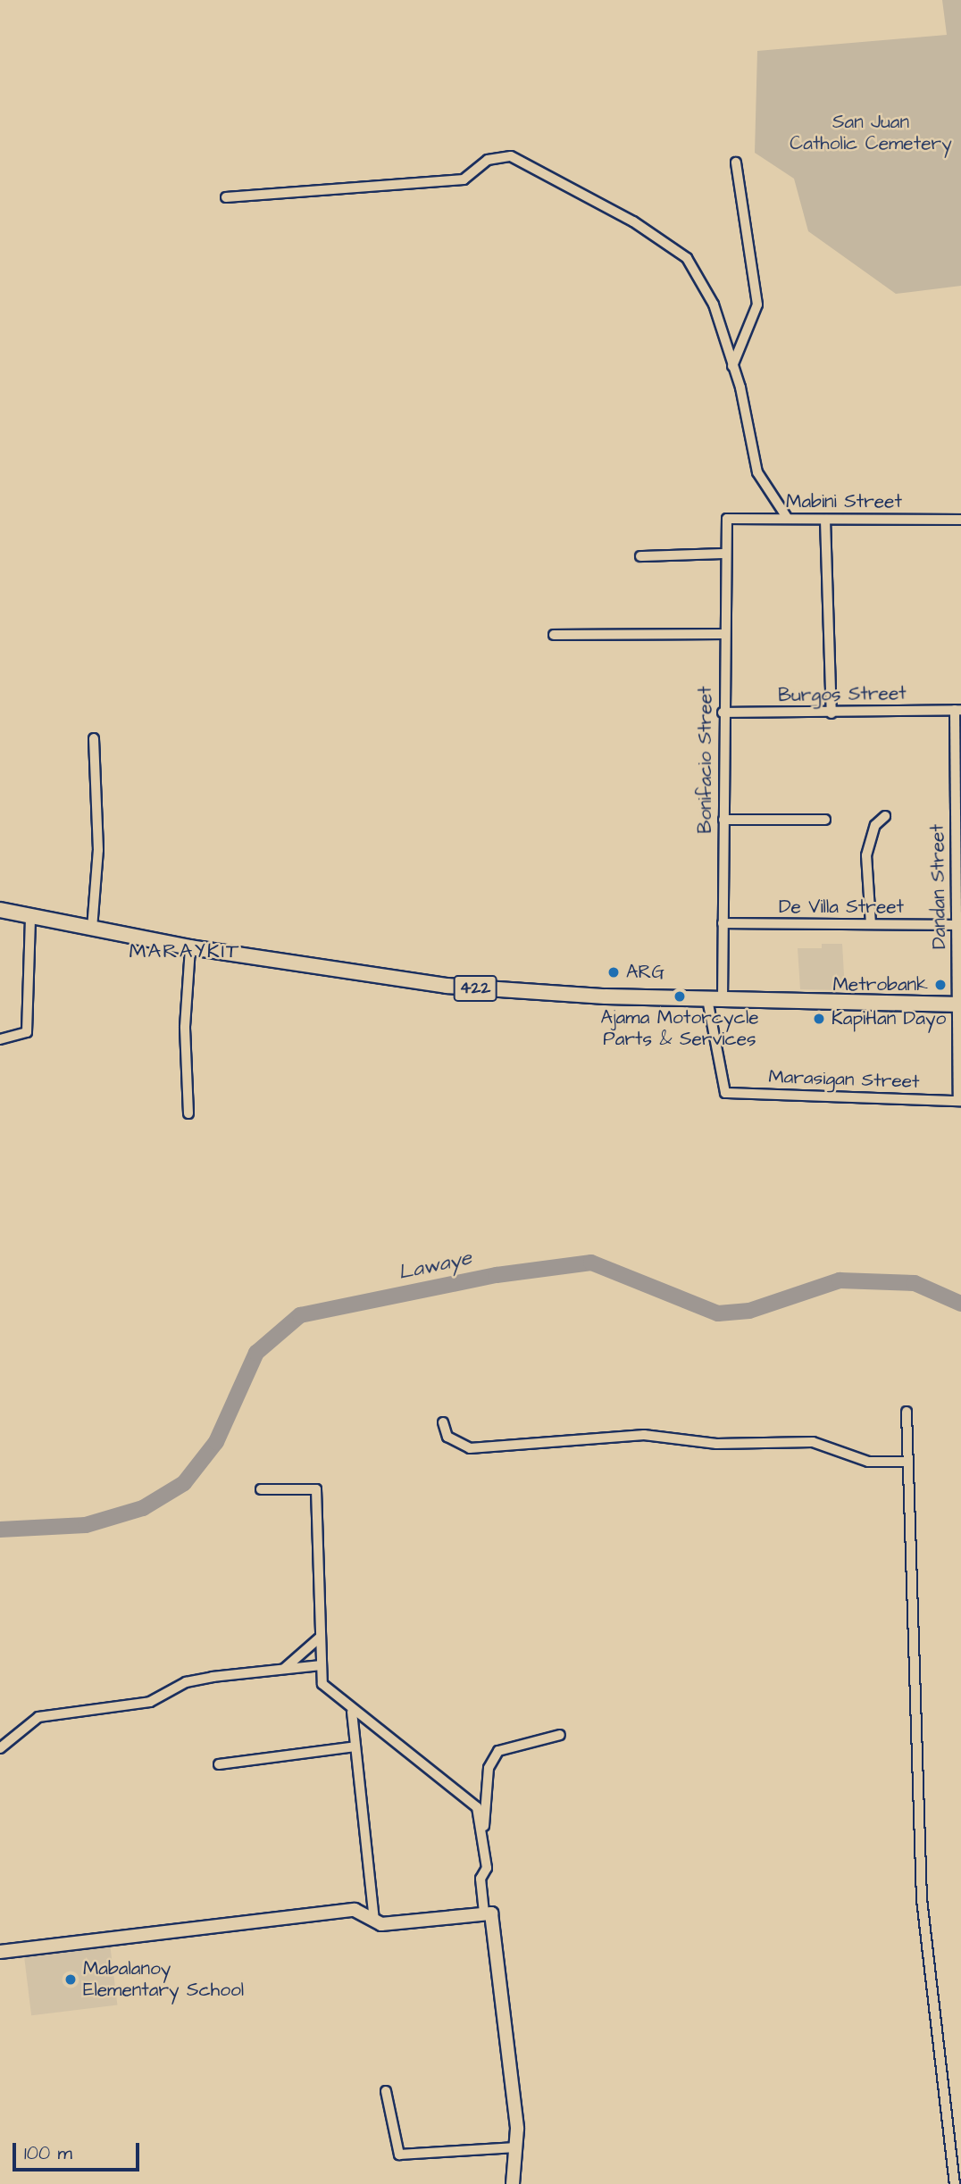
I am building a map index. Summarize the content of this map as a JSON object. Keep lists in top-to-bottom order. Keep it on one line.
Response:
{"streets":{"main road":["422"],"street":["Mabini Street","Burgos Street","Bonifacio Street","Dandan Street","De Villa Street","Marasigan Street"]},"crossings":[["Mabini Street","Bonifacio Street"],["Burgos Street","Bonifacio Street"],["Burgos Street","Dandan Street"],["Bonifacio Street","De Villa Street"],["Bonifacio Street","422"],["Dandan Street","De Villa Street"],["Dandan Street","422"],["Dandan Street","Marasigan Street"],["422","Marasigan Street"]],"districts":["MARAYKIT"],"water":["Lawaye"],"parks":["San Juan Catholic Cemetery"],"places":["ARG","Metrobank","Ajama Motorcycle Parts & Services","KapiHan Dayo","Mabalanoy Elementary School"],"scale_bar":"100 m"}
